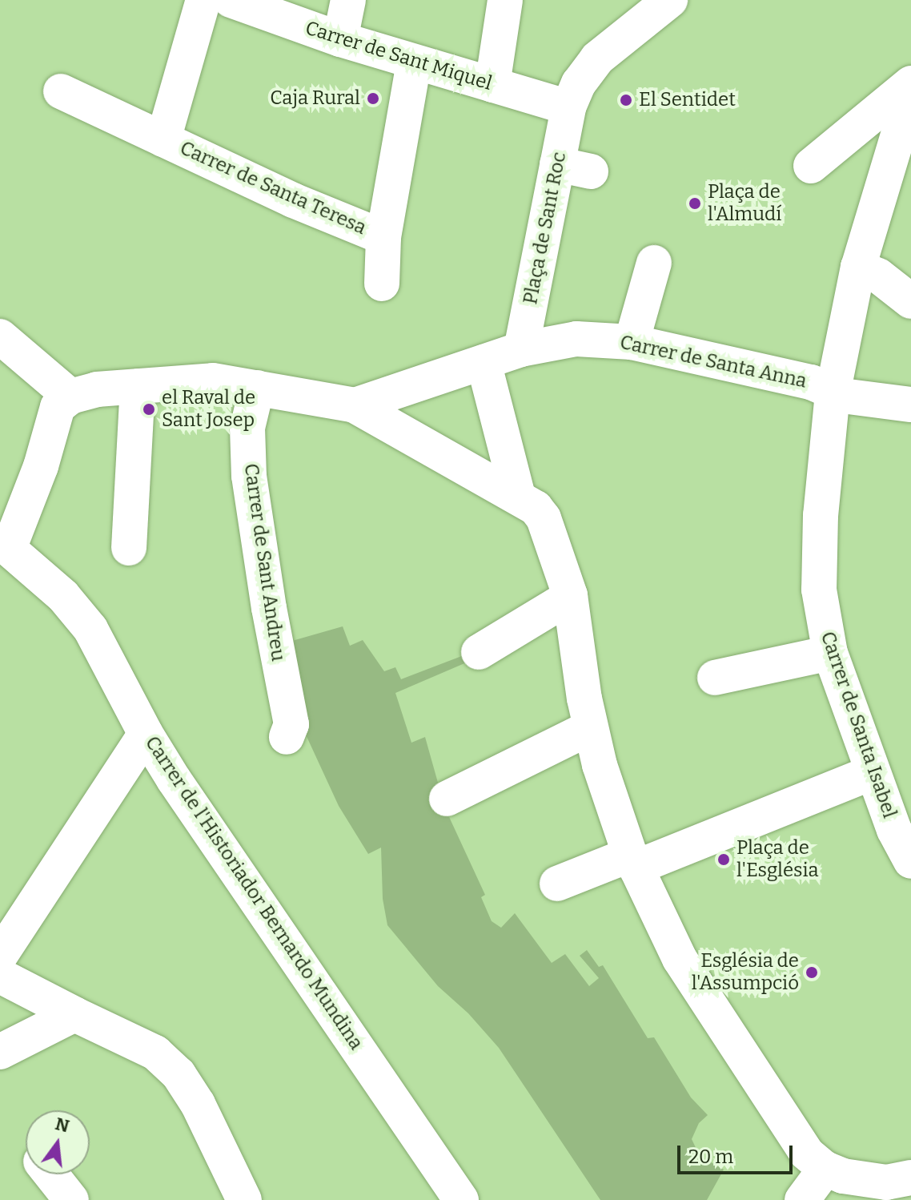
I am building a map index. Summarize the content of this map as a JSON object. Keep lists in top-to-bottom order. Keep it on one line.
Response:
{"streets":{"street":["Carrer de Sant Miquel","Carrer de Santa Teresa","Plaça de Sant Roc","Carrer de Santa Anna","Carrer de Sant Andreu","Carrer de Santa Isabel","Carrer de l'Historiador Bernardo Mundina"]},"crossings":[["Carrer de Sant Miquel","Carrer de Santa Teresa"],["Carrer de Sant Miquel","Plaça de Sant Roc"],["Plaça de Sant Roc","Carrer de Santa Anna"],["Carrer de Santa Anna","Carrer de Santa Isabel"]],"places":["Caja Rural","El Sentidet","Plaça de l'Almudí","el Raval de Sant Josep","Plaça de l'Església","Església de l'Assumpció"],"scale_bar":"20 m","north":"top"}
